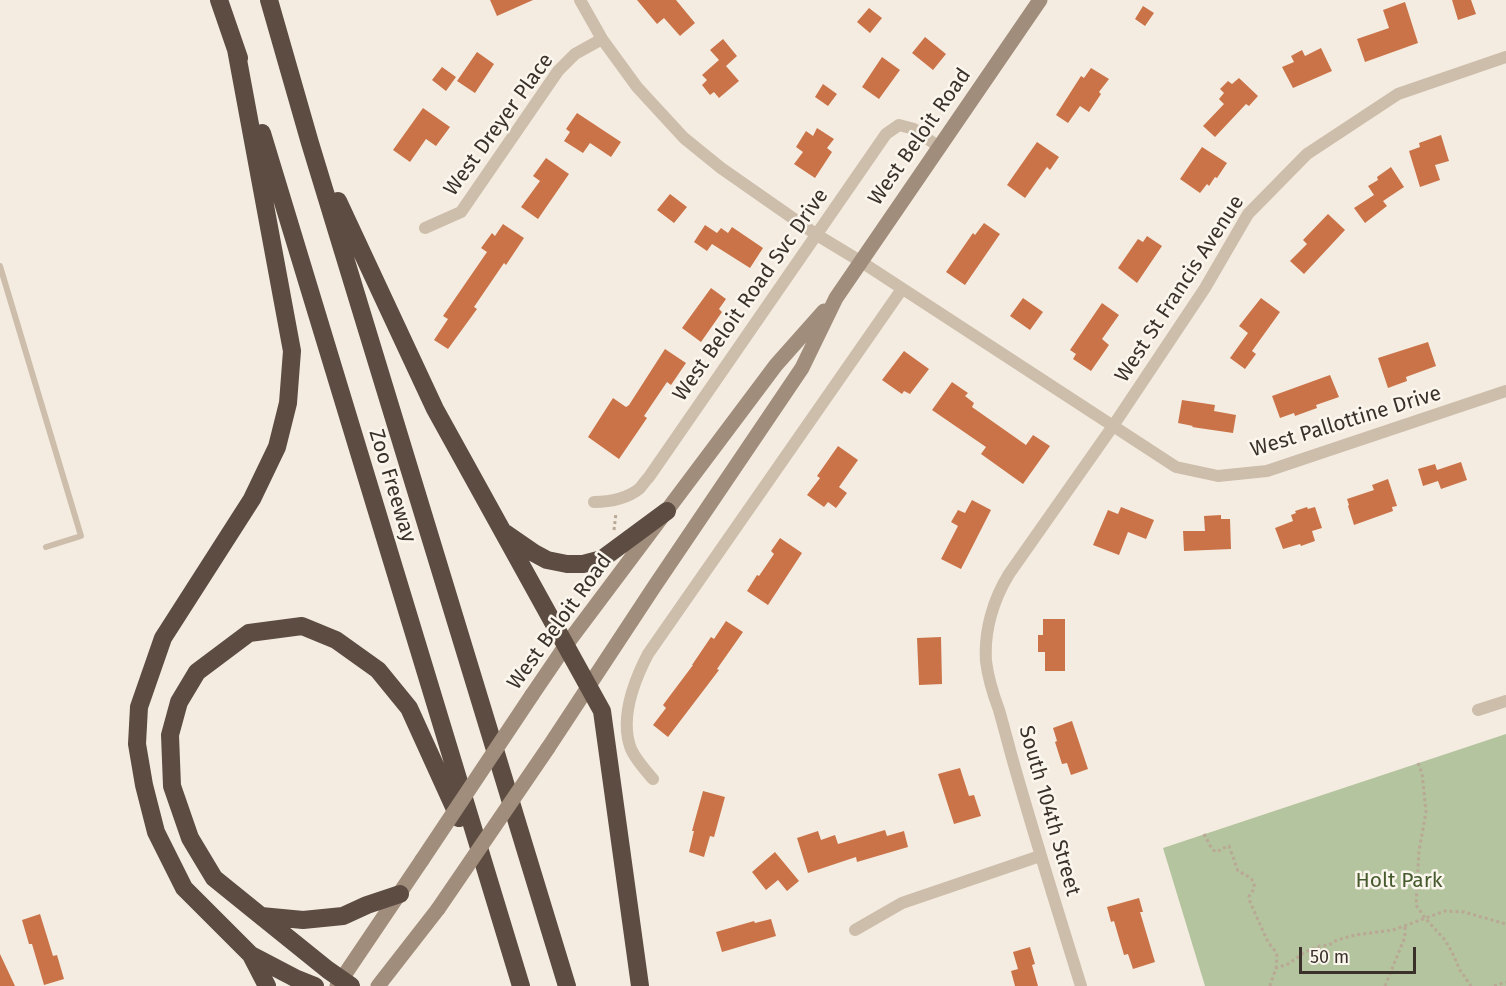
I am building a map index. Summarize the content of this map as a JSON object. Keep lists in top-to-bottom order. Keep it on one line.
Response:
{"streets":{"highway":["Zoo Freeway"],"main road":["West Beloit Road"],"street":["West Dreyer Place","West St Francis Avenue","West Beloit Road Svc Drive","West Pallottine Drive","South 104th Street"]},"crossings":[["West Dreyer Place","West Pallottine Drive"],["West Beloit Road","West Beloit Road Svc Drive"],["West Beloit Road","West Pallottine Drive"],["West St Francis Avenue","West Pallottine Drive"],["West St Francis Avenue","South 104th Street"],["West Beloit Road Svc Drive","West Pallottine Drive"]],"parks":["Holt Park"],"scale_bar":"50 m"}
